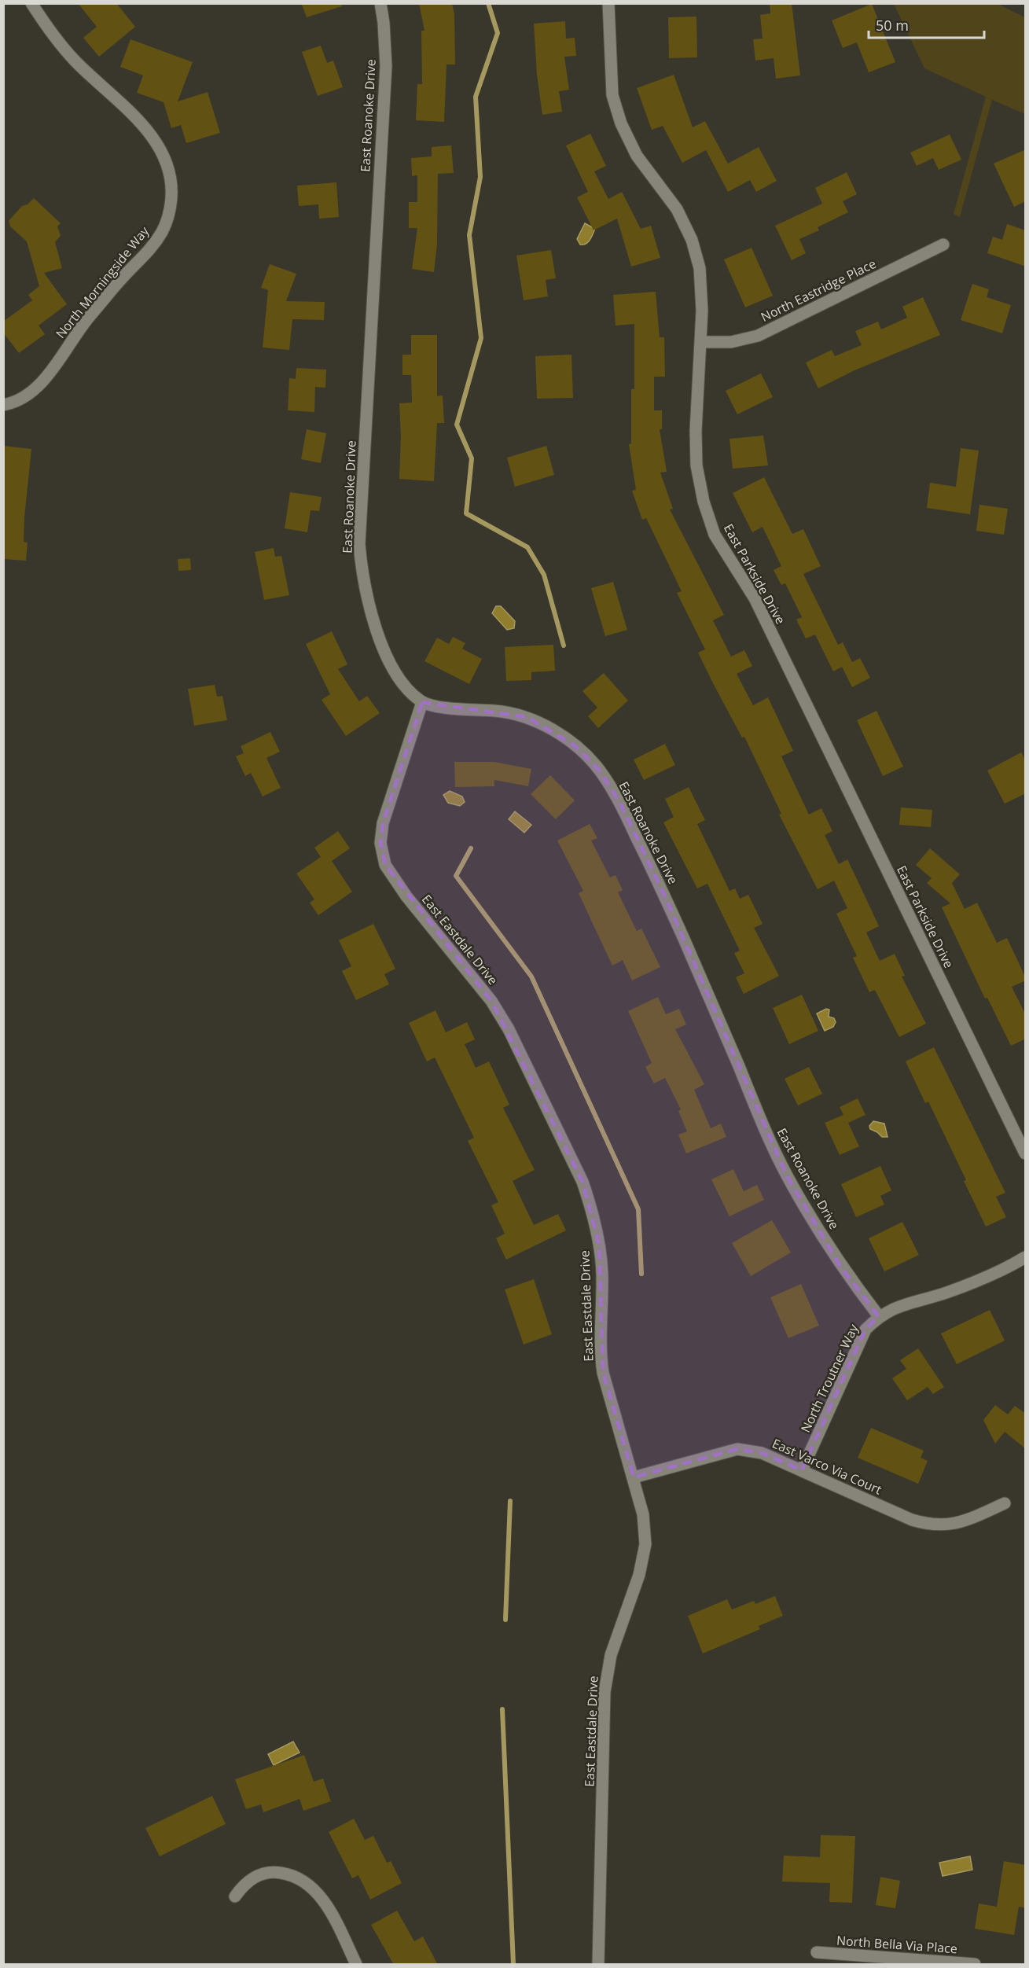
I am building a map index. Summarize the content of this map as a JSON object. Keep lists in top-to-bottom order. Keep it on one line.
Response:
{"streets":{"street":["East Roanoke Drive","North Morningside Way","North Eastridge Place","East Parkside Drive","East Eastdale Drive","North Troutner Way","East Varco Via Court","North Bella Via Place"]},"crossings":[["East Roanoke Drive","East Eastdale Drive"],["East Roanoke Drive","North Troutner Way"],["North Eastridge Place","East Parkside Drive"],["East Eastdale Drive","East Varco Via Court"],["North Troutner Way","East Varco Via Court"]],"scale_bar":"50 m"}
